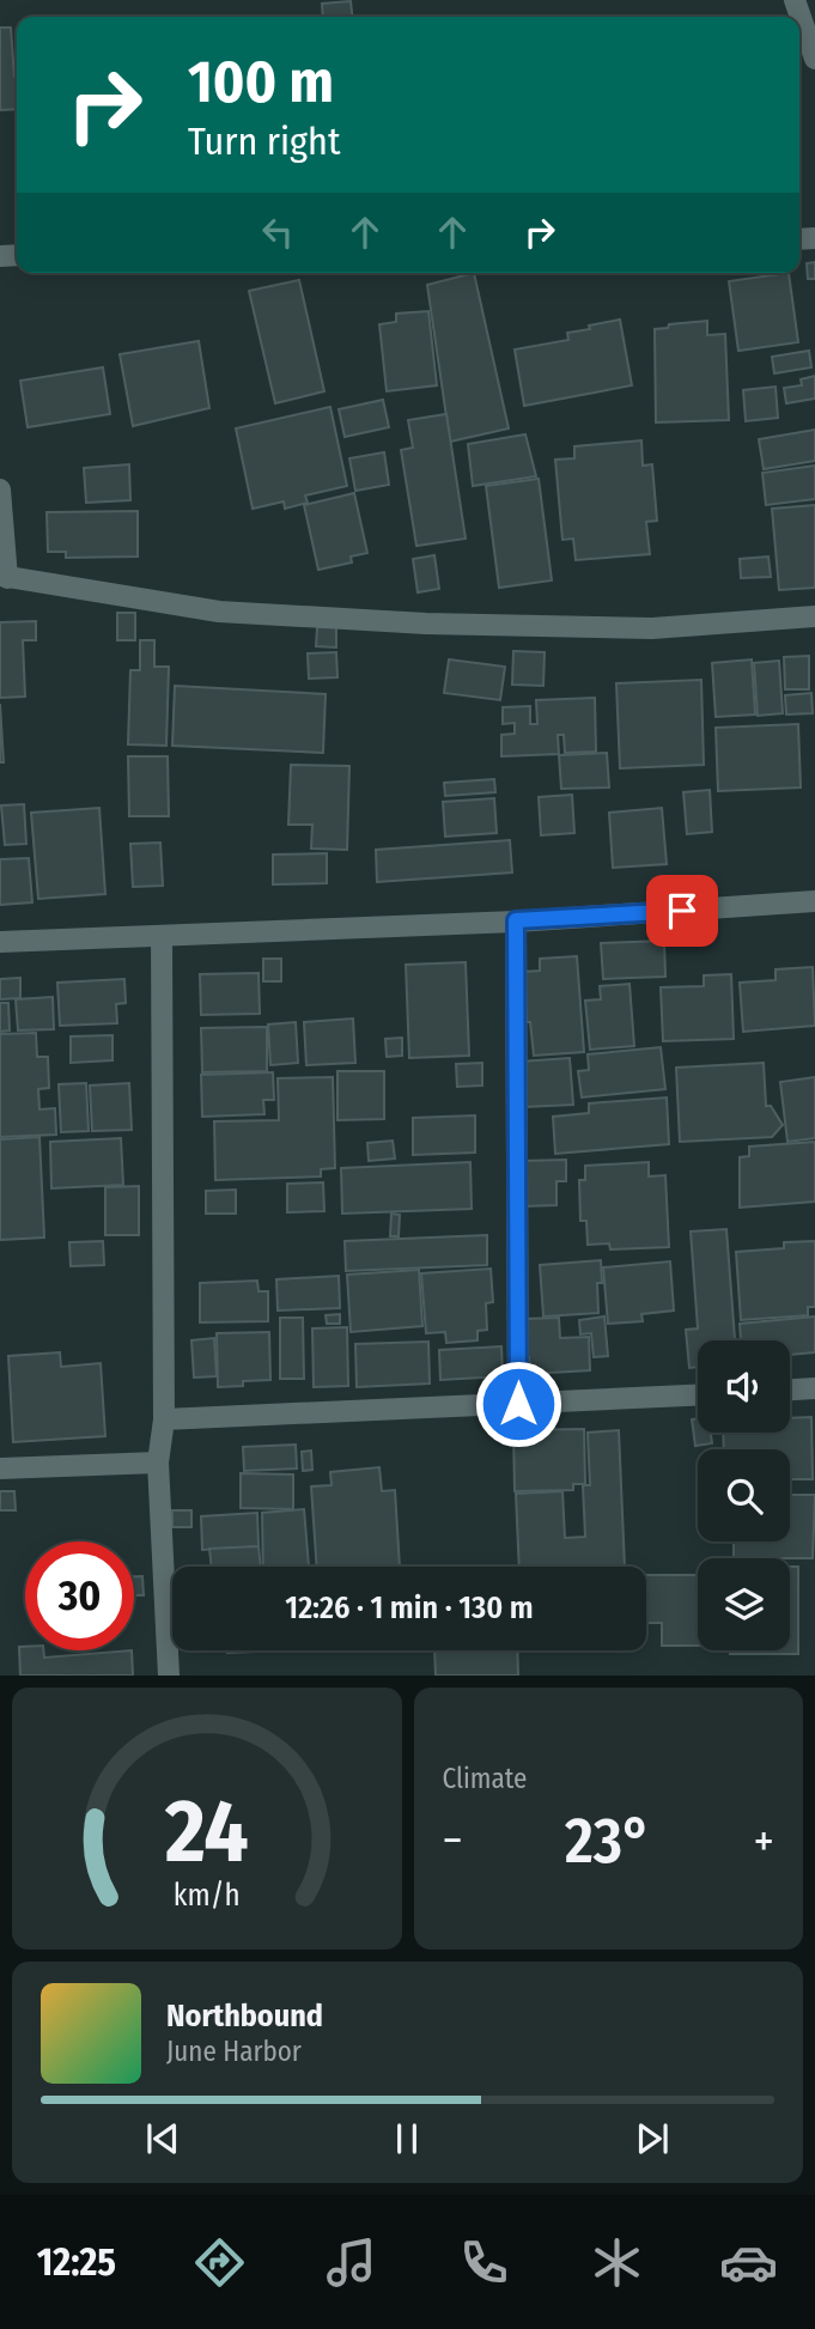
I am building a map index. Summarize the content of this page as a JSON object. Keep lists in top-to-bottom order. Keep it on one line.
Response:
{"page":{"turn":["100 m","Turn right"],"limit":"30","trip":"12:26 · 1 min · 130 m","tile":"Climate","heat":["−","23°","+"],"song":["Northbound","June Harbor"],"tabs":"12:25","gauge":["24","km/h"]}}
